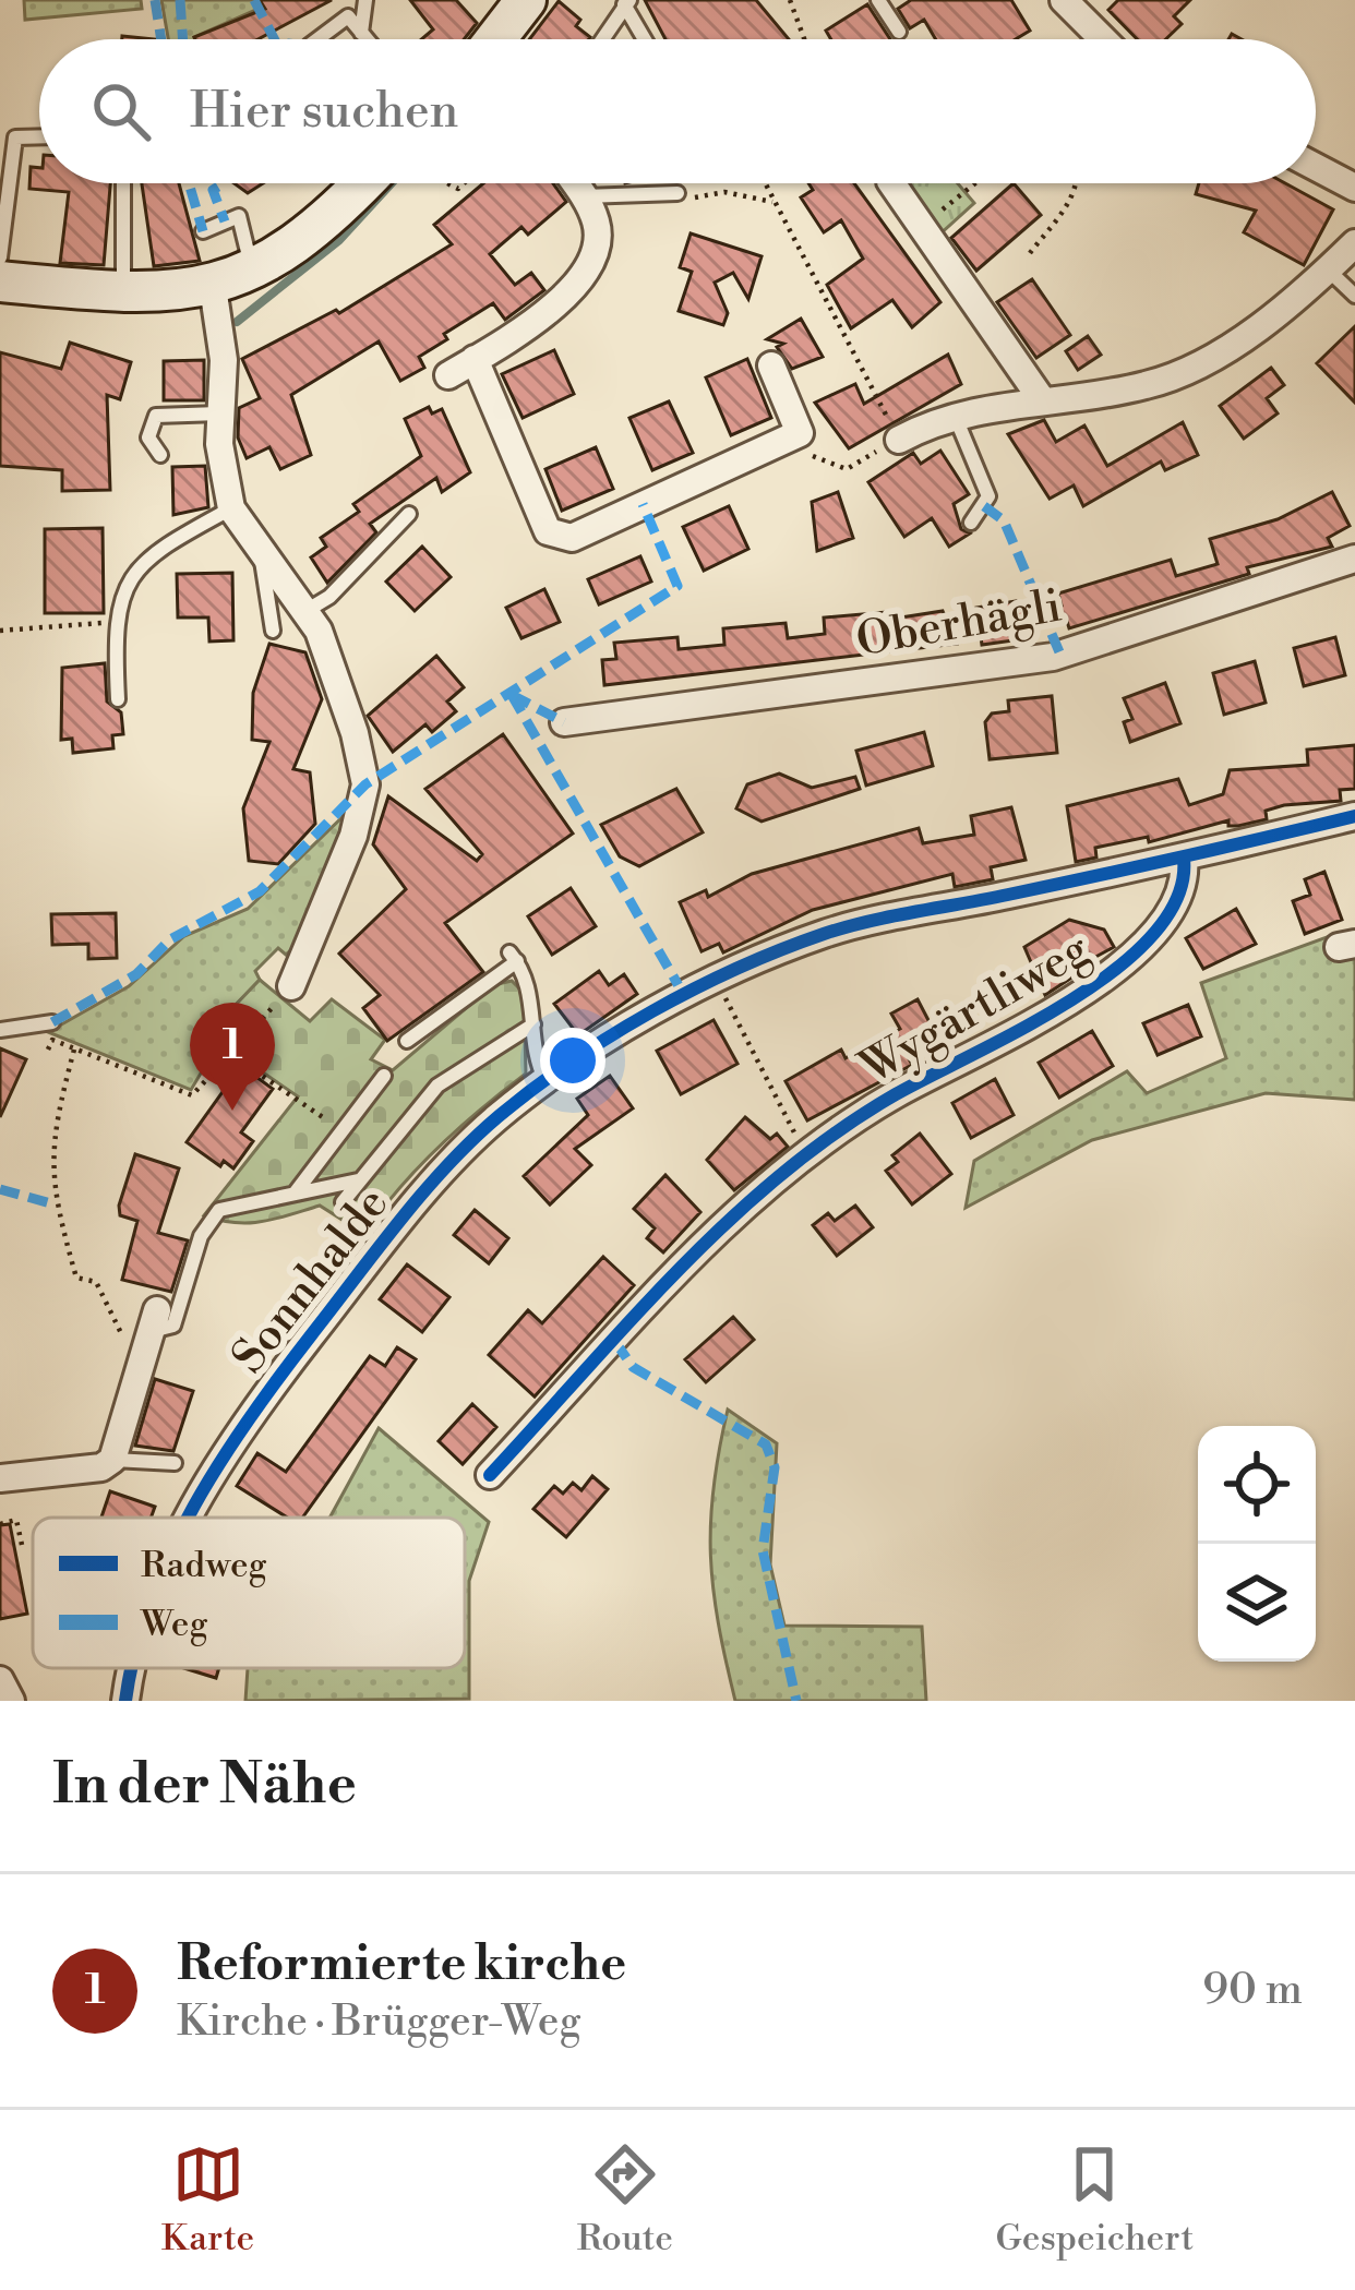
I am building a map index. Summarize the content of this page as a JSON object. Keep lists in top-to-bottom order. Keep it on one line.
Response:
{"streets":{"street":["Oberhägli","Wygärtliweg","Sonnhalde"]},"crossings":[["Wygärtliweg","Sonnhalde"]],"legend":["Radweg","Weg"],"page":{"search":"Hier suchen","pins":"1","heading":"In der Nähe","list":[{"mark":"1","name":"Reformierte kirche","note":"Kirche · Brügger-Weg","value":"90 m"}],"nav":["Karte","Route","Gespeichert"]}}
